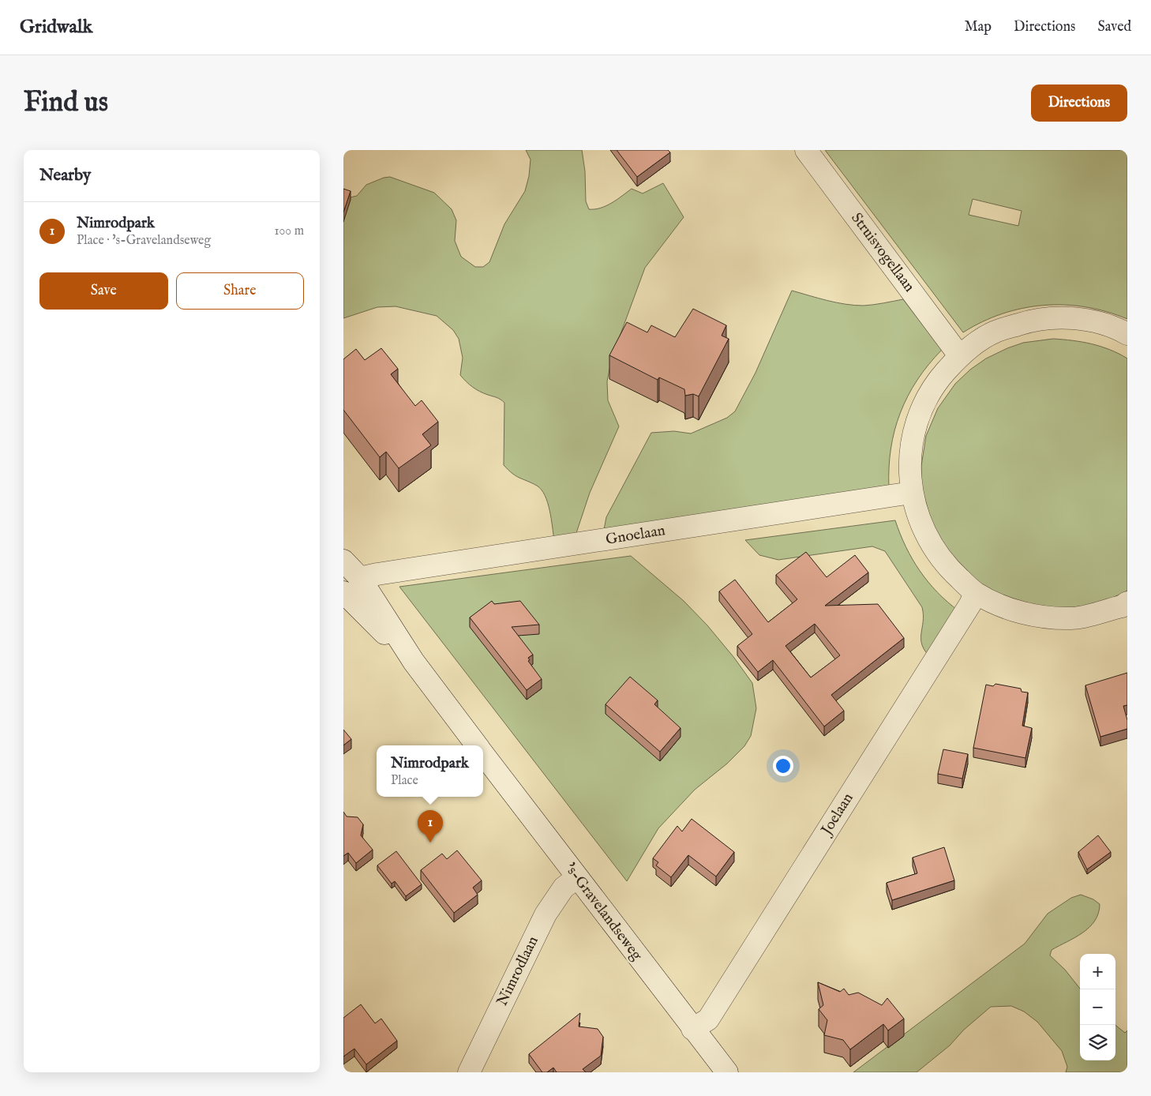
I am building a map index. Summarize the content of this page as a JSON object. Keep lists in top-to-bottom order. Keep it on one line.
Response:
{"streets":{"street":["Struisvogellaan","Gnoelaan","Joelaan","'s-Gravelandseweg","Nimrodlaan"]},"crossings":[["Gnoelaan","'s-Gravelandseweg"],["Joelaan","'s-Gravelandseweg"],["'s-Gravelandseweg","Nimrodlaan"]],"page":{"header":"Gridwalk","nav":["Map","Directions","Saved"],"buttons":["Directions",["Save","Share"]],"title":"Find us","heading":"Nearby","list":[{"mark":"1","name":"Nimrodpark","note":"Place · 's-Gravelandseweg","value":"100 m"}],"popup":["Nimrodpark","Place"],"pins":"1","map_buttons":["+","−"]}}
